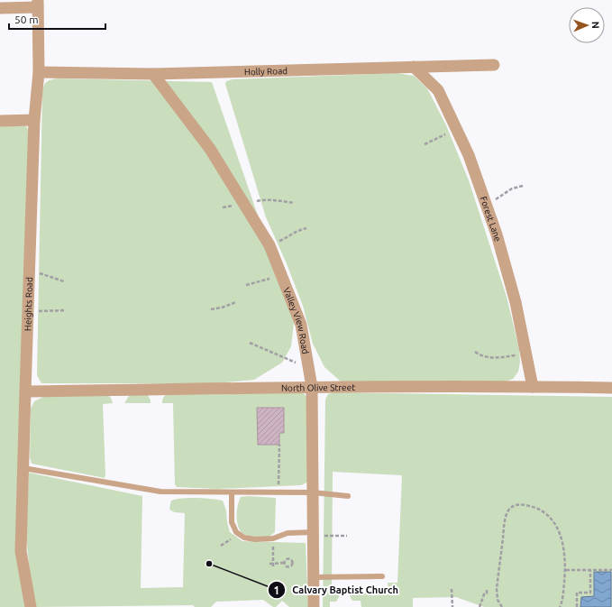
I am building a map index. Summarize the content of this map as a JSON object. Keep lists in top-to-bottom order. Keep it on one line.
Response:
{"streets":{"street":["Holly Road","Forest Lane","Heights Road","Valley View Road","North Olive Street"]},"crossings":[["Holly Road","Forest Lane"],["Holly Road","Heights Road"],["Holly Road","Valley View Road"],["Forest Lane","North Olive Street"],["Heights Road","North Olive Street"],["Valley View Road","North Olive Street"]],"places":["Calvary Baptist Church"],"scale_bar":"50 m","north":"right"}
